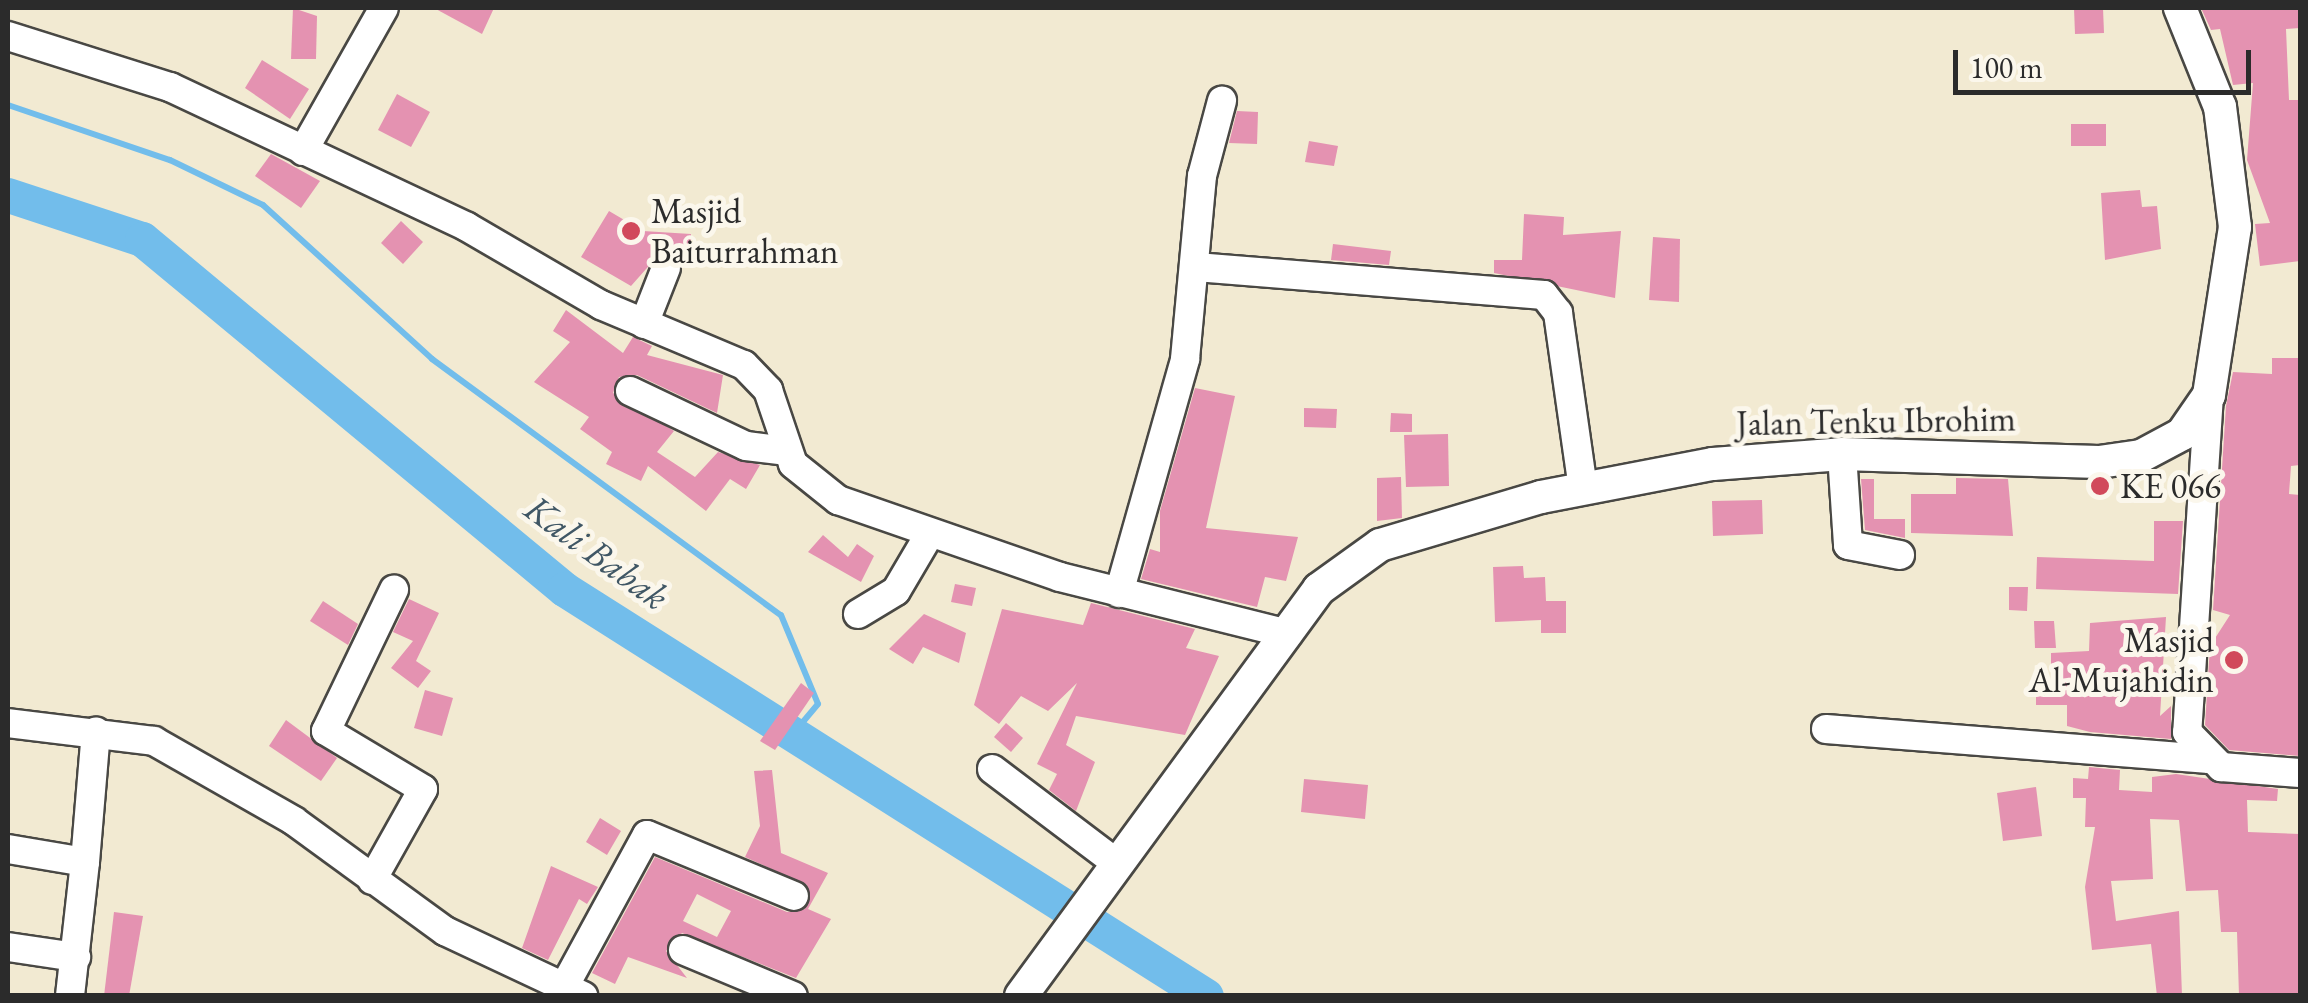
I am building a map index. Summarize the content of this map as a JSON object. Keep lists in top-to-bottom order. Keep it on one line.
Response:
{"streets":{"main road":["Jalan Tenku Ibrohim"]},"water":["Kali Babak"],"places":["Masjid Baiturrahman","KE 066","Masjid Al-Mujahidin"],"scale_bar":"100 m"}
